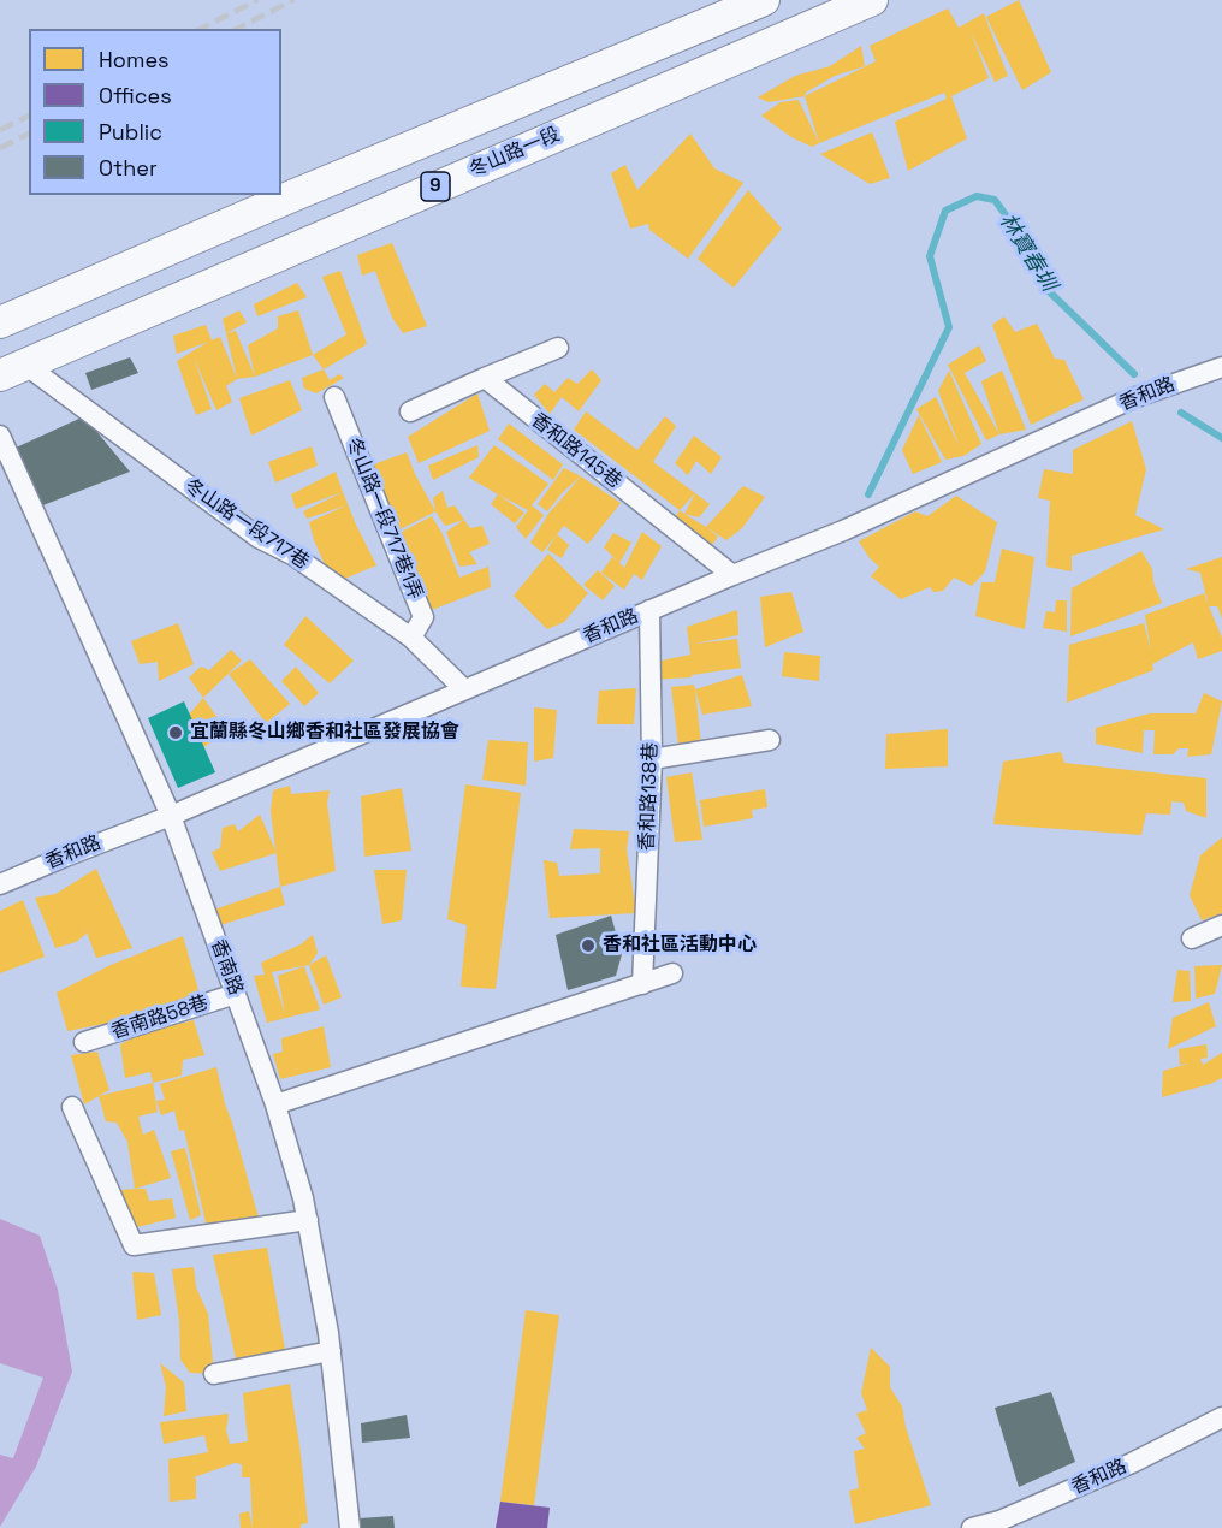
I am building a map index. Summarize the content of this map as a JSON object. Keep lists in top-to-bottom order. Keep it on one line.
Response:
{"streets":{"main road":["冬山路一段","9"],"street":["香和路","香和路145巷","冬山路一段717巷1弄","冬山路一段717巷","香和路138巷","香南路","香南路58巷"]},"crossings":[["冬山路一段","冬山路一段717巷"],["香和路","香和路145巷"],["香和路","冬山路一段717巷"],["香和路","香和路138巷"],["香和路","香南路"],["冬山路一段717巷1弄","冬山路一段717巷"],["香南路","香南路58巷"]],"water":["林寶春圳"],"places":["宜蘭縣冬山鄉香和社區發展協會","香和社區活動中心"],"legend":["Homes","Offices","Public","Other"]}
